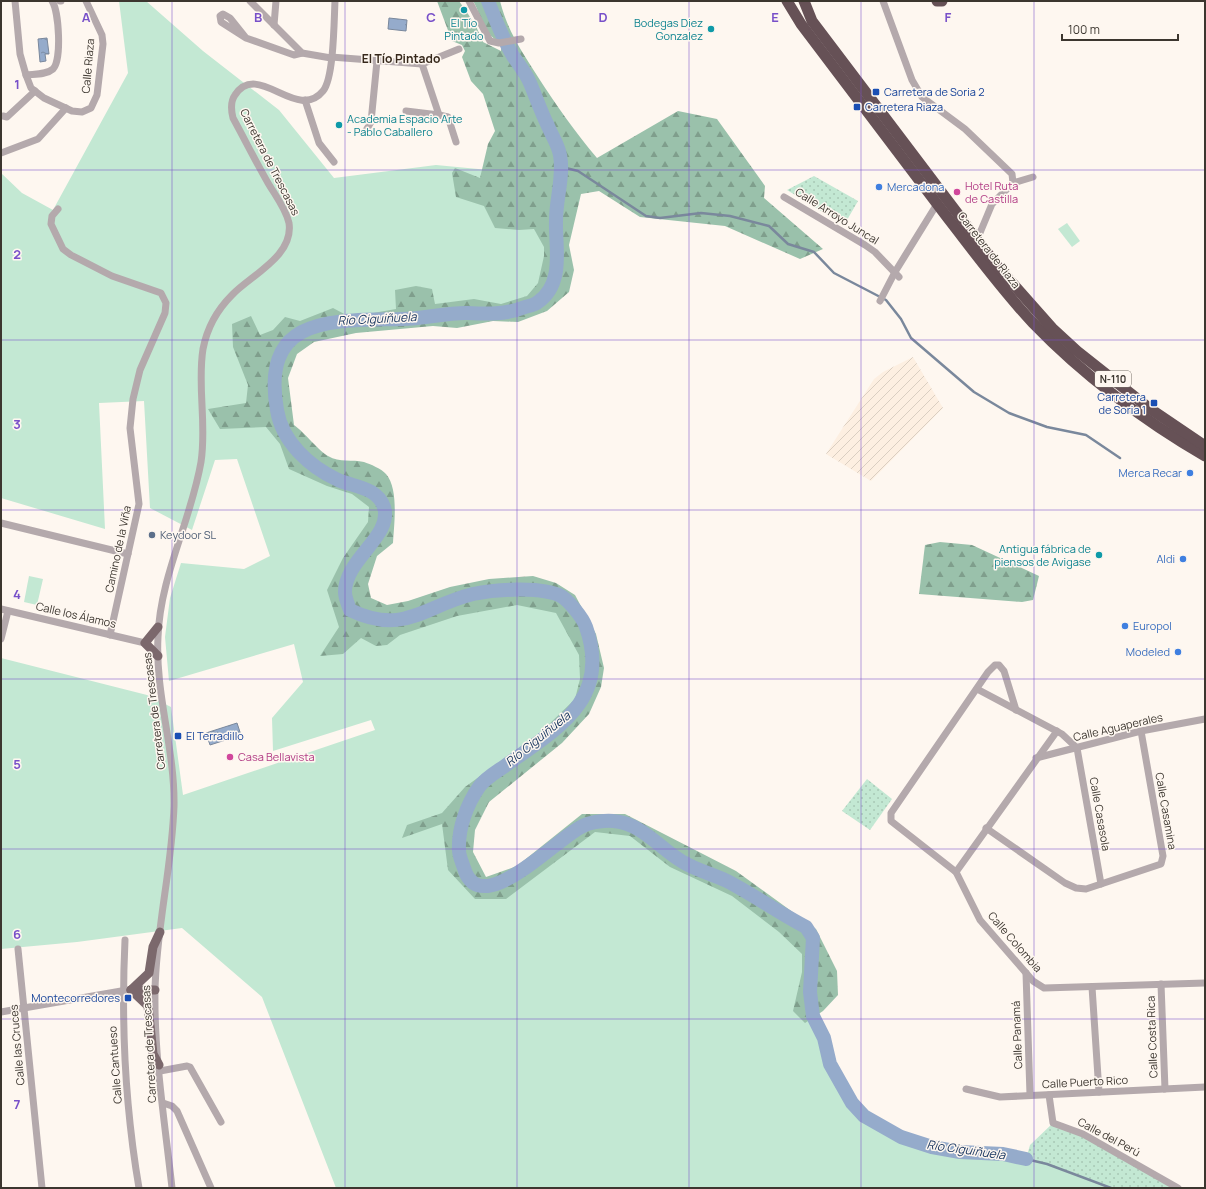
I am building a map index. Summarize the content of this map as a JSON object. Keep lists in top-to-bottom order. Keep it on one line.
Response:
{"streets":{"highway":["Carretera de Riaza","N-110"],"street":["Calle Riaza","Carretera de Trescasas","Calle Arroyo Juncal","Camino de la Viña","Calle los Álamos","Calle Aguaperales","Calle Casamina","Calle Casasola","Calle Colombia","Calle Panamá","Calle Costa Rica","Calle las Cruces","Calle Cantueso","Calle Puerto Rico","Calle del Perú"]},"crossings":[["Carretera de Riaza","N-110"],["Camino de la Viña","Calle los Álamos"],["Calle Aguaperales","Calle Casamina"],["Calle Aguaperales","Calle Casasola"],["Calle Aguaperales","Calle Colombia"],["Calle Casamina","Calle Casasola"],["Calle Colombia","Calle Panamá"],["Calle Colombia","Calle Costa Rica"],["Calle Panamá","Calle Puerto Rico"],["Calle Costa Rica","Calle Puerto Rico"],["Calle Puerto Rico","Calle del Perú"]],"districts":["El Tío Pintado"],"water":["Río Ciguiñuela"],"places":{"other":["El Tío Pintado","Bodegas Diez Gonzalez","Academia Espacio Arte - Pablo Caballero","Mercadona","Hotel Ruta de Castilla","Merca Recar","Keydoor SL","Antigua fábrica de piensos de Avigase","Aldi","Europol","Modeled","Casa Bellavista"],"transit":["Carretera de Soria 2","Carretera Riaza","Carretera de Soria 1","El Terradillo","Montecorredores"]},"scale_bar":"100 m","grid":{"columns":["A","B","C","D","E","F"],"rows":["1","2","3","4","5","6","7"]}}
